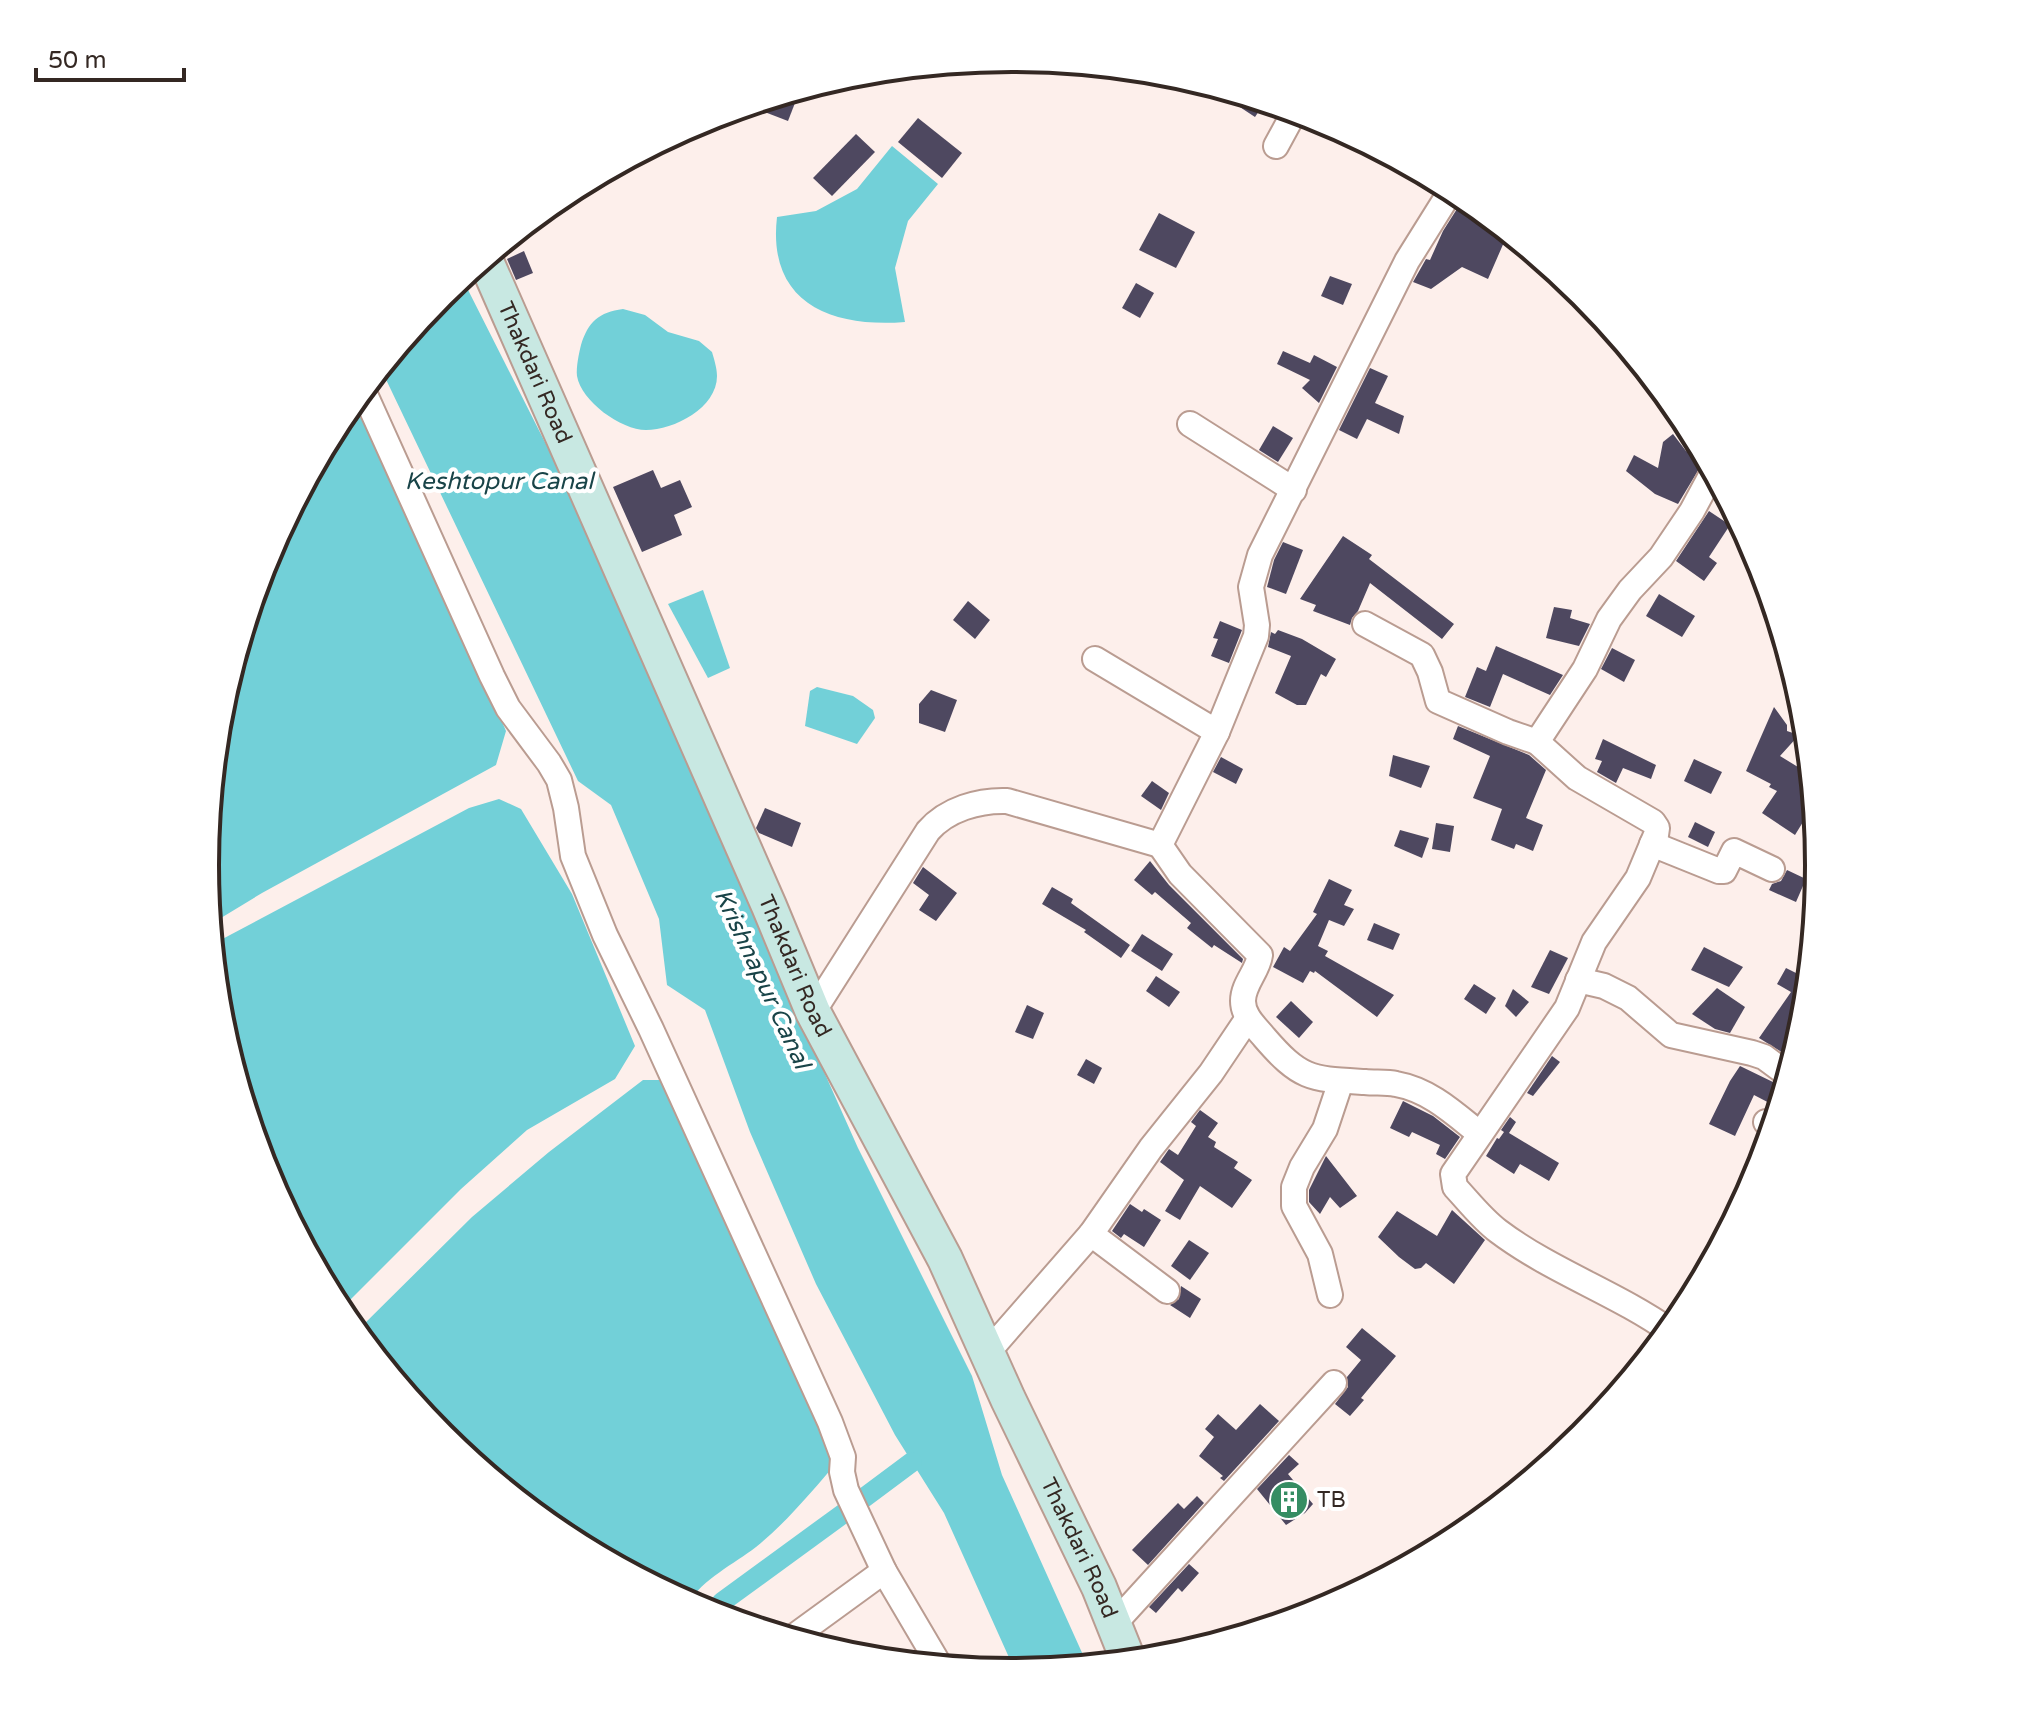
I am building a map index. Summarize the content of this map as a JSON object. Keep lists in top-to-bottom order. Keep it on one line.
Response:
{"streets":{"street":["Thakdari Road"]},"water":["Keshtopur Canal","Krishnapur Canal"],"places":{"building":["TB"]},"scale_bar":"50 m"}
